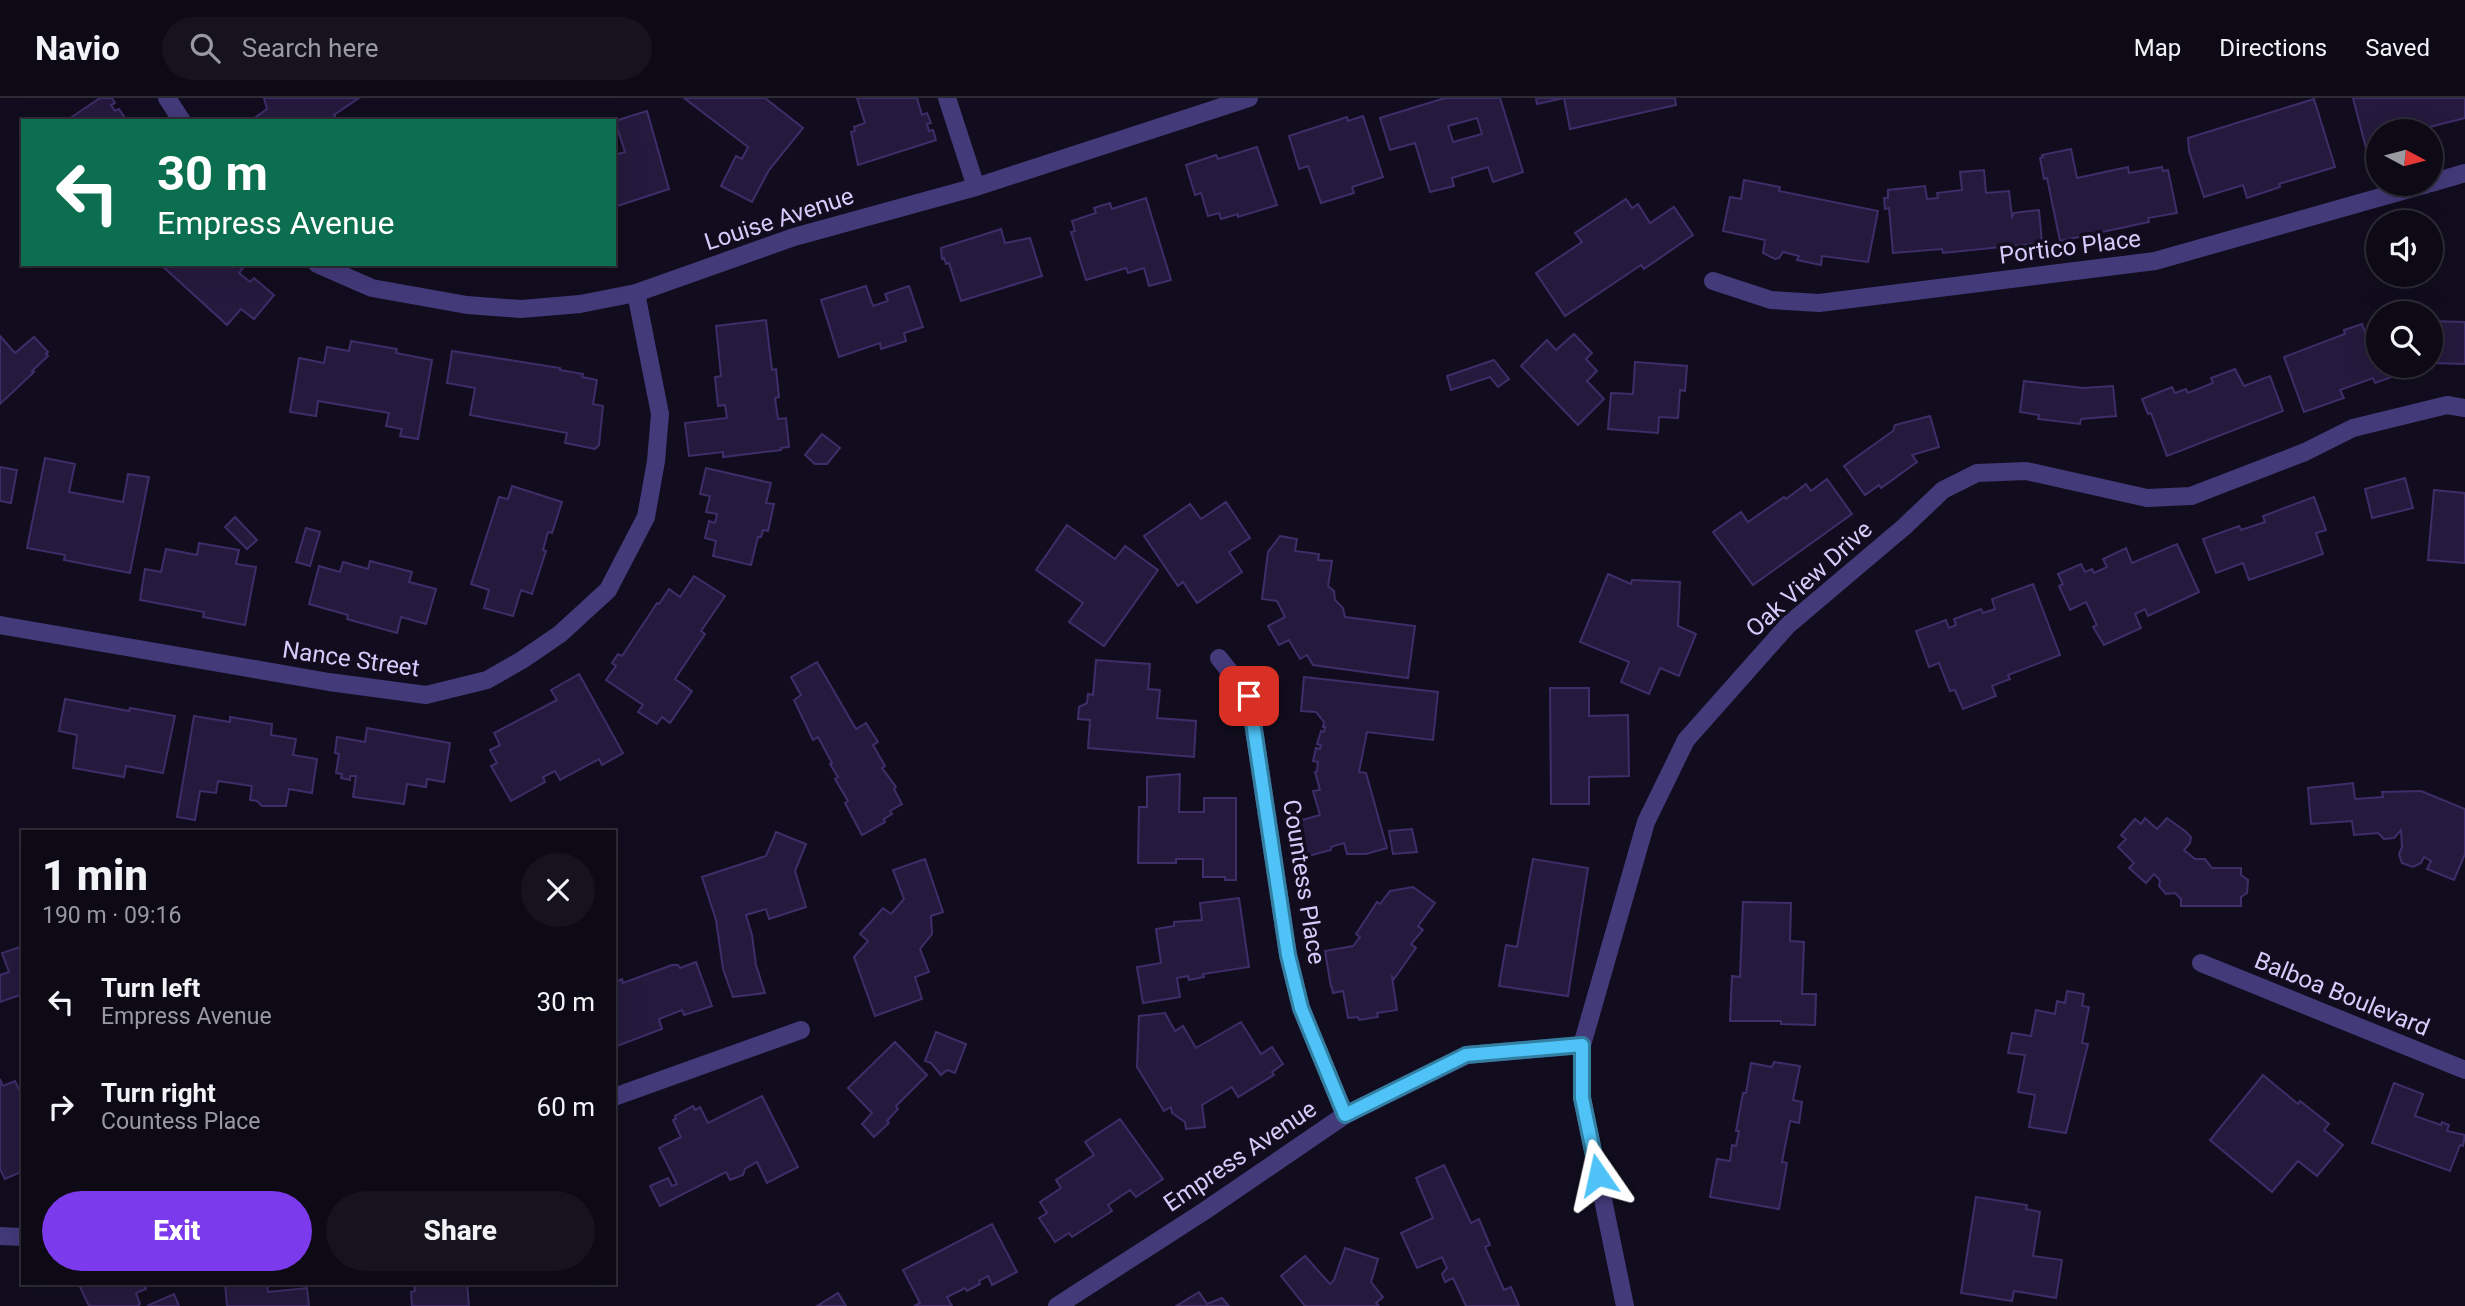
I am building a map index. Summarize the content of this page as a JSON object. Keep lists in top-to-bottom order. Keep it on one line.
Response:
{"streets":{"street":["Louise Avenue","Portico Place","Oak View Drive","Nance Street","Countess Place","Balboa Boulevard","Empress Avenue"]},"crossings":[["Louise Avenue","Nance Street"],["Oak View Drive","Empress Avenue"],["Countess Place","Empress Avenue"]],"north":"right","page":{"header":"Navio","search":"Search here","nav":["Map","Directions","Saved"],"turn":["30 m","Empress Avenue"],"heading":["1 min","190 m · 09:16"],"list":[{"name":"Turn left","note":"Empress Avenue","value":"30 m"},{"name":"Turn right","note":"Countess Place","value":"60 m"}],"buttons":["Exit","Share"]}}
